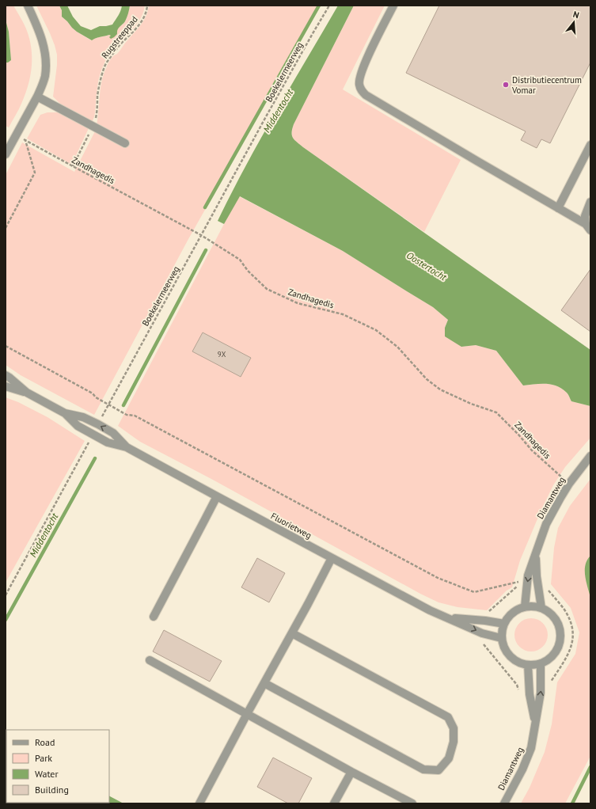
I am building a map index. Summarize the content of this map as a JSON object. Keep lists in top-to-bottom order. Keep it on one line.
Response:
{"streets":{"street":["Diamantweg","Fluorietweg"],"path":["Rugstreeppad","Boekelermeerweg","Zandhagedis"]},"crossings":[["Rugstreeppad","Zandhagedis"],["Boekelermeerweg","Zandhagedis"],["Boekelermeerweg","Fluorietweg"],["Zandhagedis","Diamantweg"],["Diamantweg","Fluorietweg"]],"water":["Middentocht","Oostertocht"],"places":["Distributiecentrum Vomar"],"house_numbers":["9X"],"legend":["Road","Park","Water","Building"],"north":"top"}
